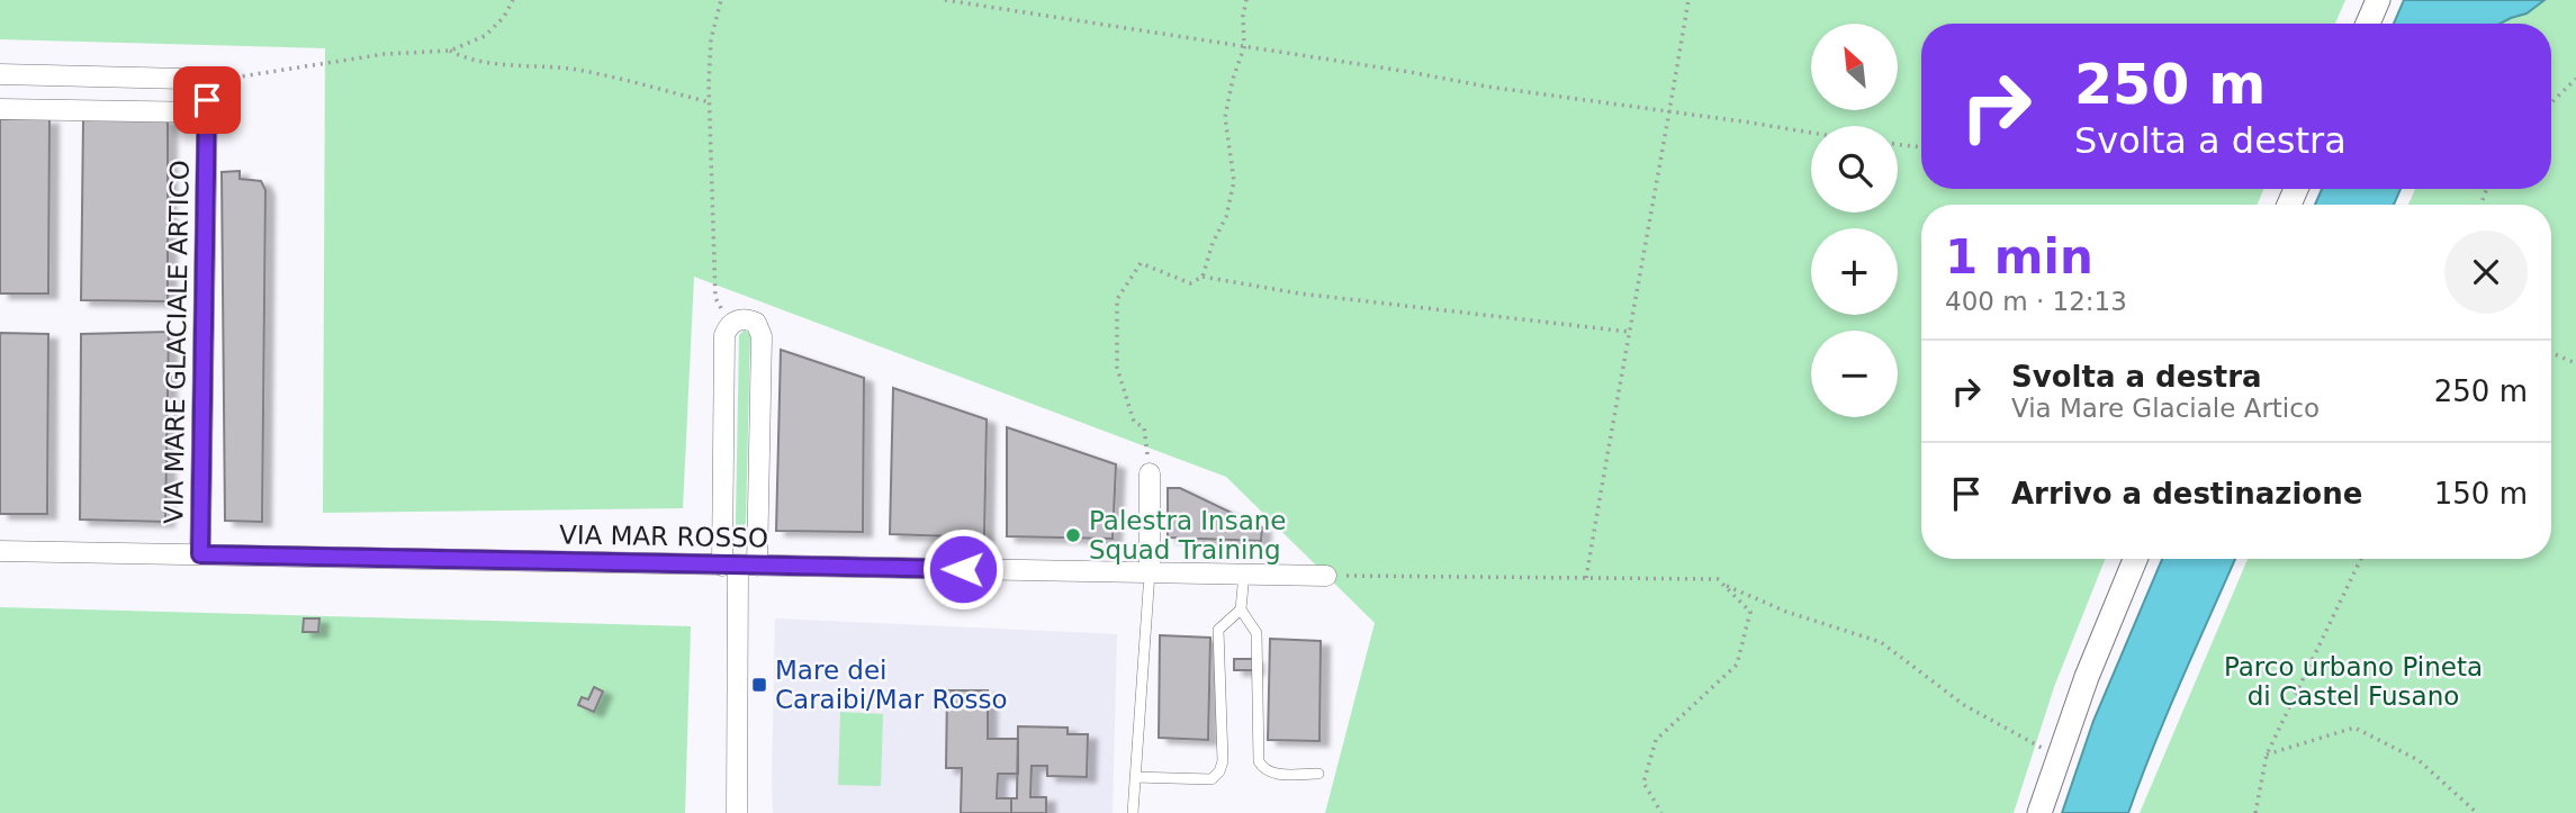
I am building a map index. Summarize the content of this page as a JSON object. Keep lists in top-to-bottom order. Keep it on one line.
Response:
{"streets":{"street":["VIA MARE GLACIALE ARTICO","VIA MAR ROSSO"]},"crossings":[["VIA MARE GLACIALE ARTICO","VIA MAR ROSSO"]],"parks":["Parco urbano Pineta di Castel Fusano"],"places":{"other":["Palestra Insane Squad Training"],"transit":["Mare dei Caraibi/Mar Rosso"]},"north":"top left","page":{"map_buttons":["+","−"],"turn":["250 m","Svolta a destra"],"heading":["1 min","400 m · 12:13"],"list":[{"name":"Svolta a destra","note":"Via Mare Glaciale Artico","value":"250 m"},{"name":"Arrivo a destinazione","value":"150 m"}]}}
